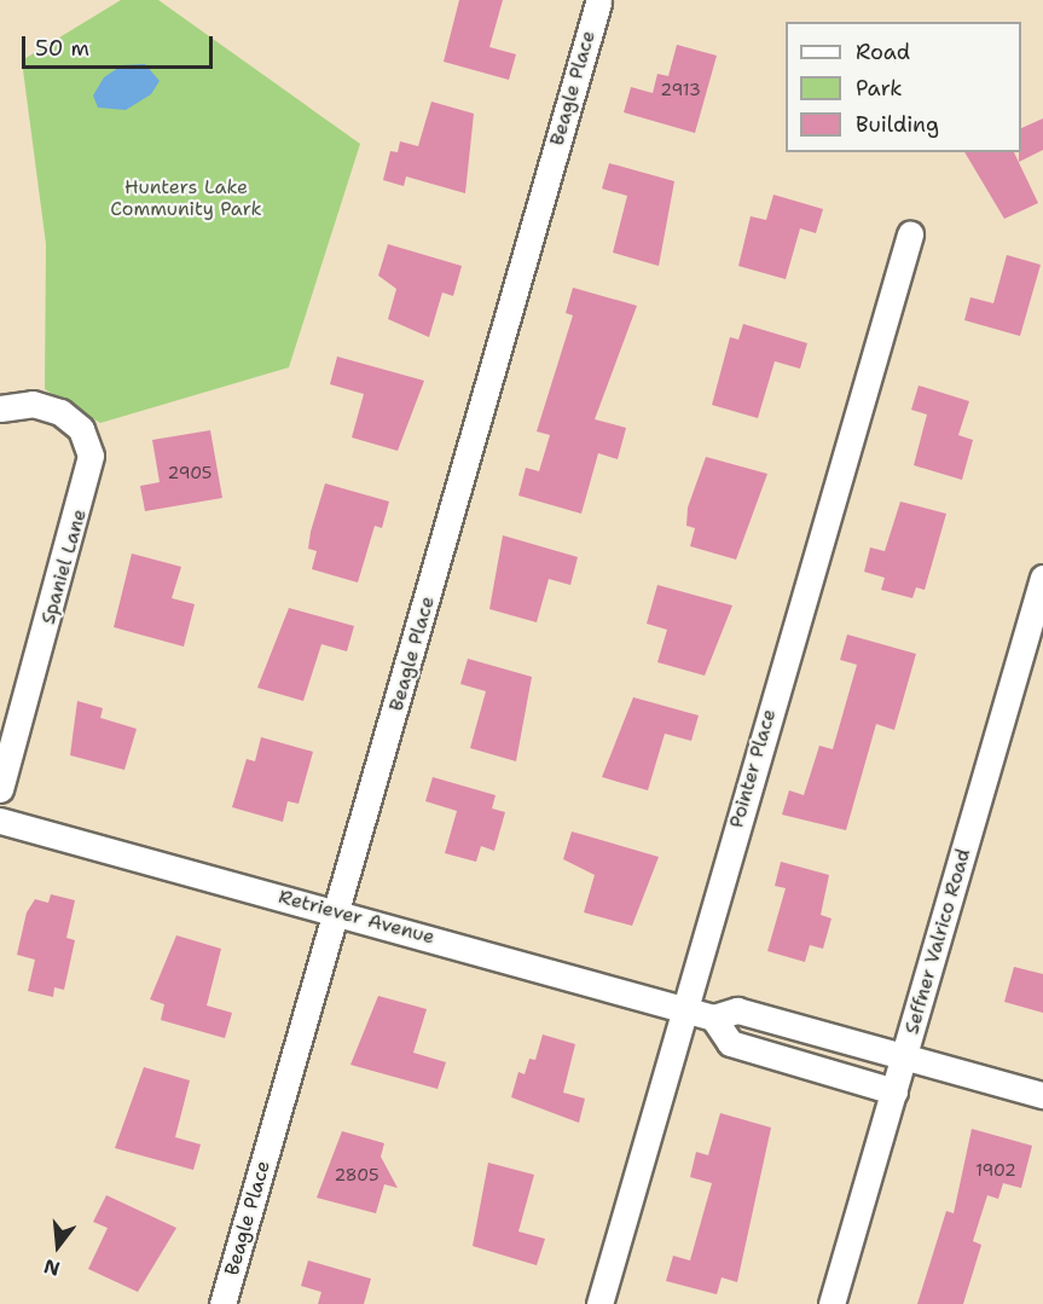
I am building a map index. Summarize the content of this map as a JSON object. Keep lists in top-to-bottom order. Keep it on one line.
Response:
{"streets":{"street":["Beagle Place","Spaniel Lane","Pointer Place","Retriever Avenue","Seffner Valrico Road"]},"crossings":[["Beagle Place","Retriever Avenue"],["Pointer Place","Retriever Avenue"],["Retriever Avenue","Seffner Valrico Road"]],"parks":["Hunters Lake Community Park"],"house_numbers":["2913","2905","1902","2805"],"legend":["Road","Park","Building"],"scale_bar":"50 m","north":"bottom"}
